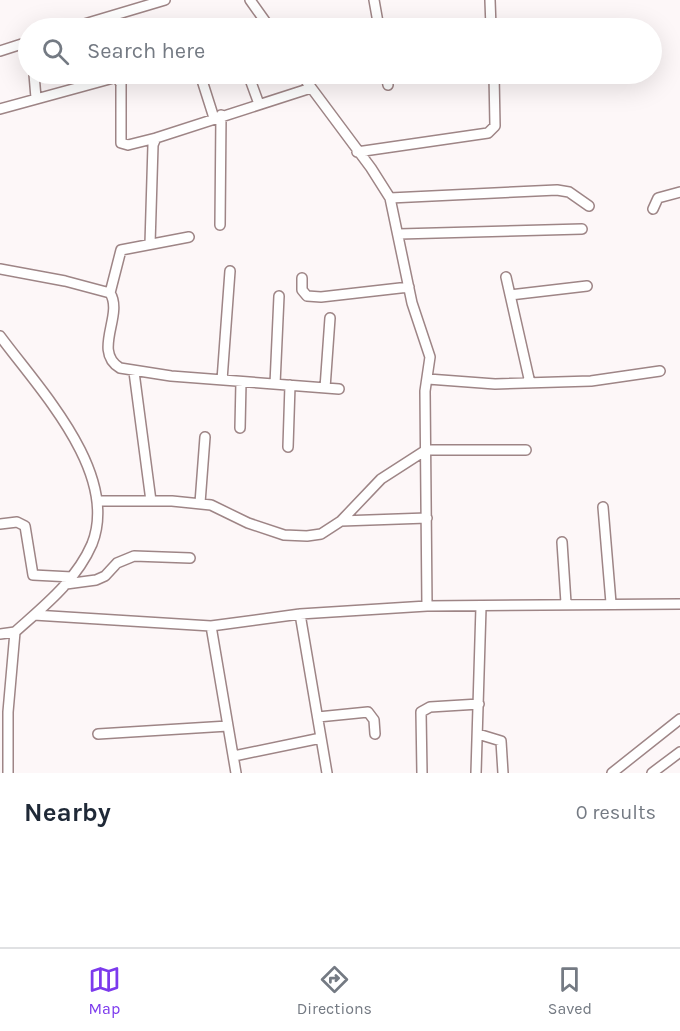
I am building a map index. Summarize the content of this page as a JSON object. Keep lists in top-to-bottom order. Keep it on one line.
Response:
{"page":{"search":"Search here","heading":["Nearby","0 results"],"nav":["Map","Directions","Saved"]}}
